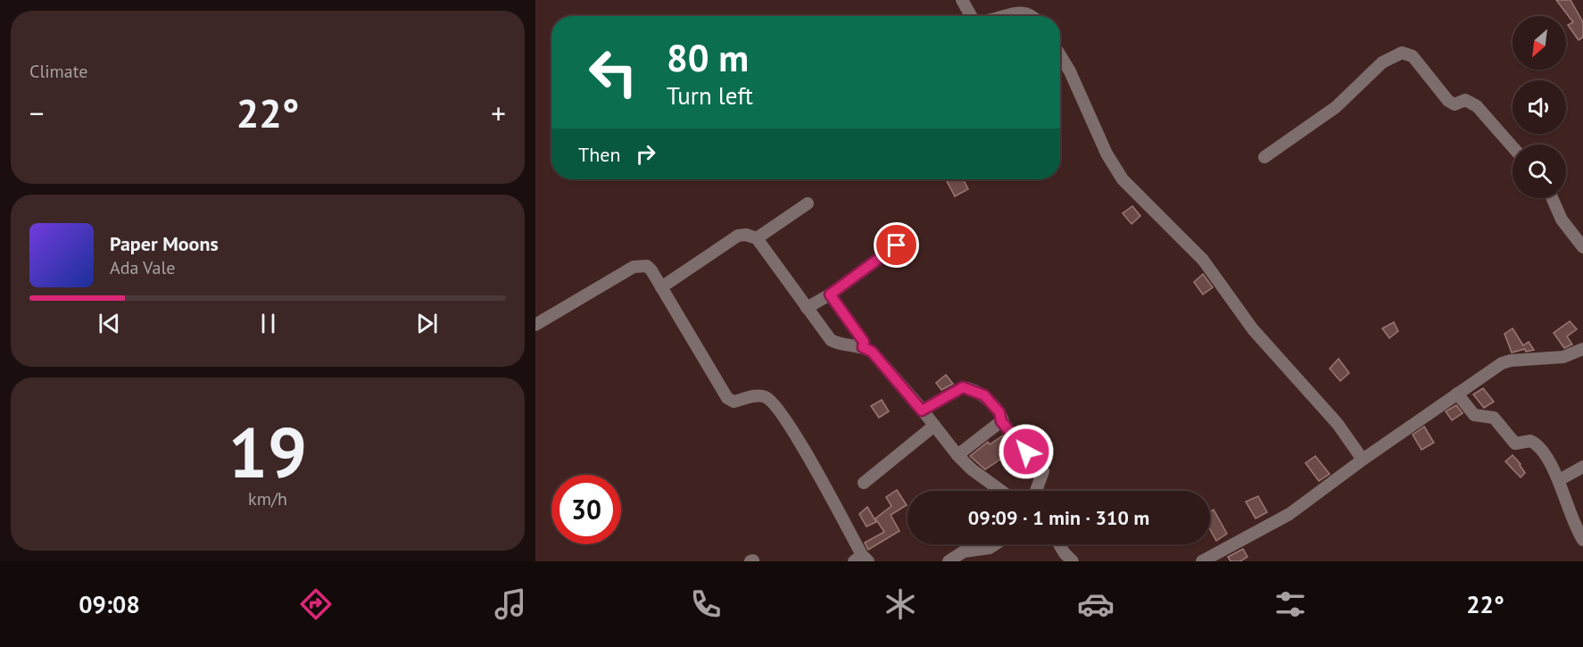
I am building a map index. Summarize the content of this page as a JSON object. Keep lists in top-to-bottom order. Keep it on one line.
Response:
{"north":"bottom left","page":{"tile":["Climate",["19","km/h"]],"turn":["80 m","Turn left"],"heat":["−","22°","+"],"then":"Then","song":["Paper Moons","Ada Vale"],"limit":"30","trip":"09:09 · 1 min · 310 m","tabs":["09:08","22°"]}}
